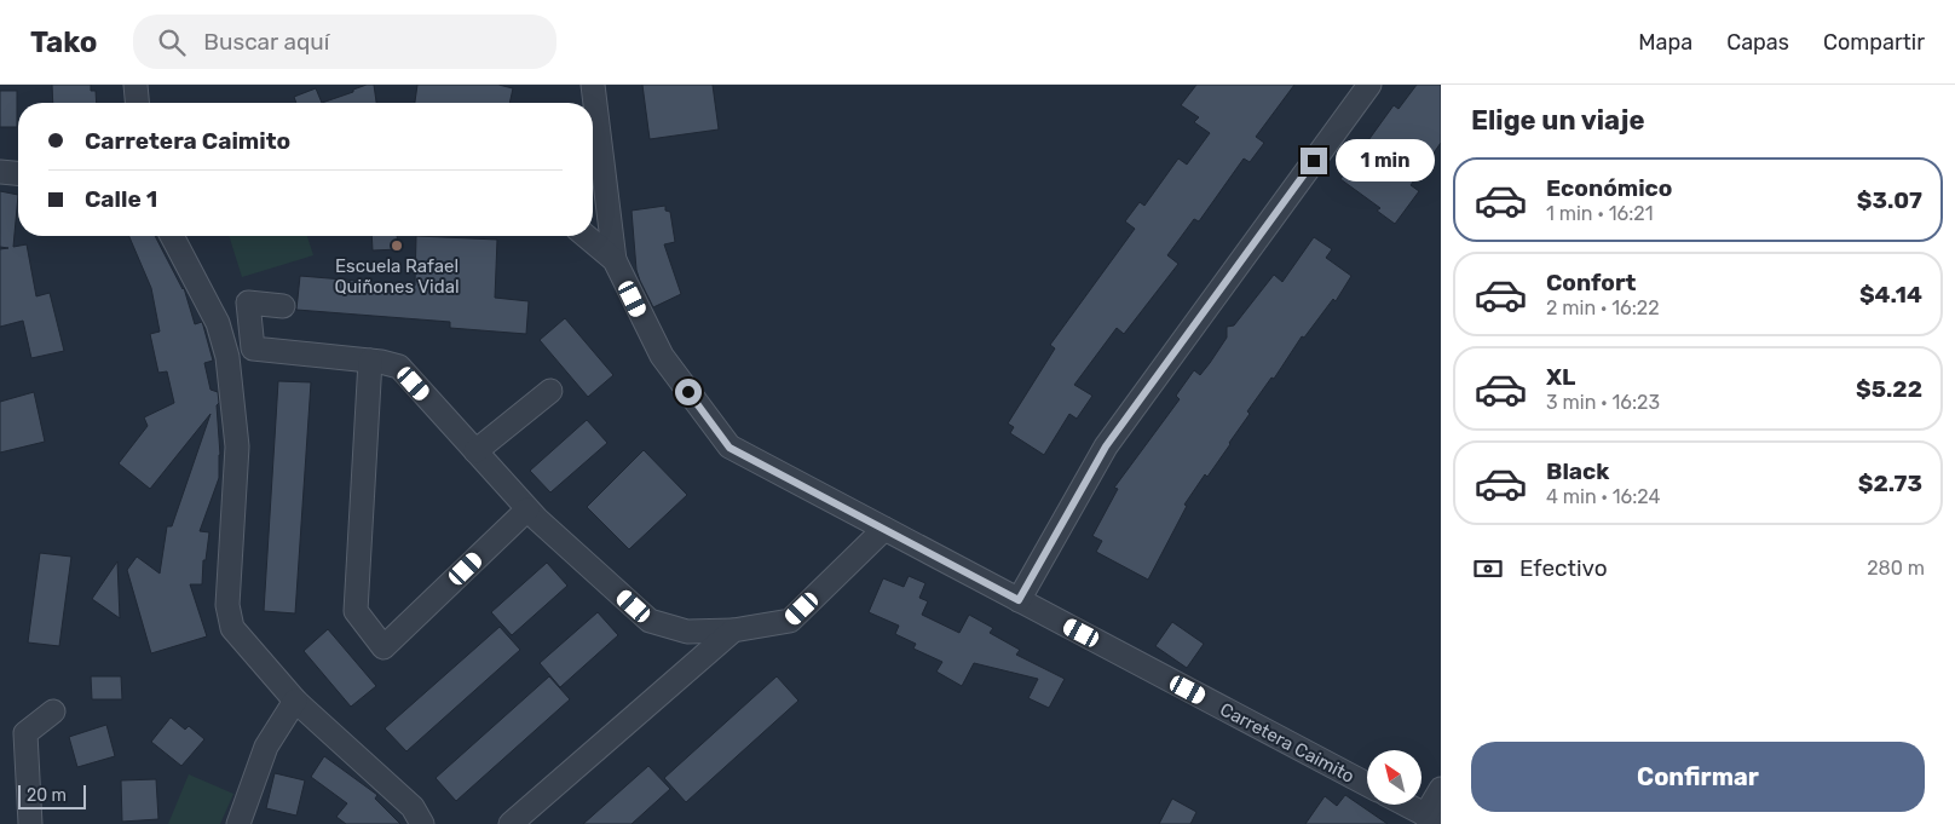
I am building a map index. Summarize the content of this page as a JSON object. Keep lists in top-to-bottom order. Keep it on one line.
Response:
{"streets":{"street":["Carretera Caimito"]},"places":["Escuela Rafael Quiñones Vidal"],"scale_bar":"20 m","north":"top left","page":{"header":"Tako","search":"Buscar aquí","nav":["Mapa","Capas","Compartir"],"heading":"Elige un viaje","banner":["Carretera Caimito","Calle 1"],"bubble":"1 min","list":[{"name":"Económico","note":"1 min · 16:21","value":"$3.07"},{"name":"Confort","note":"2 min · 16:22","value":"$4.14"},{"name":"XL","note":"3 min · 16:23","value":"$5.22"},{"name":"Black","note":"4 min · 16:24","value":"$2.73"}],"pay":["Efectivo","280 m"],"buttons":"Confirmar","scale":"20 m"}}
